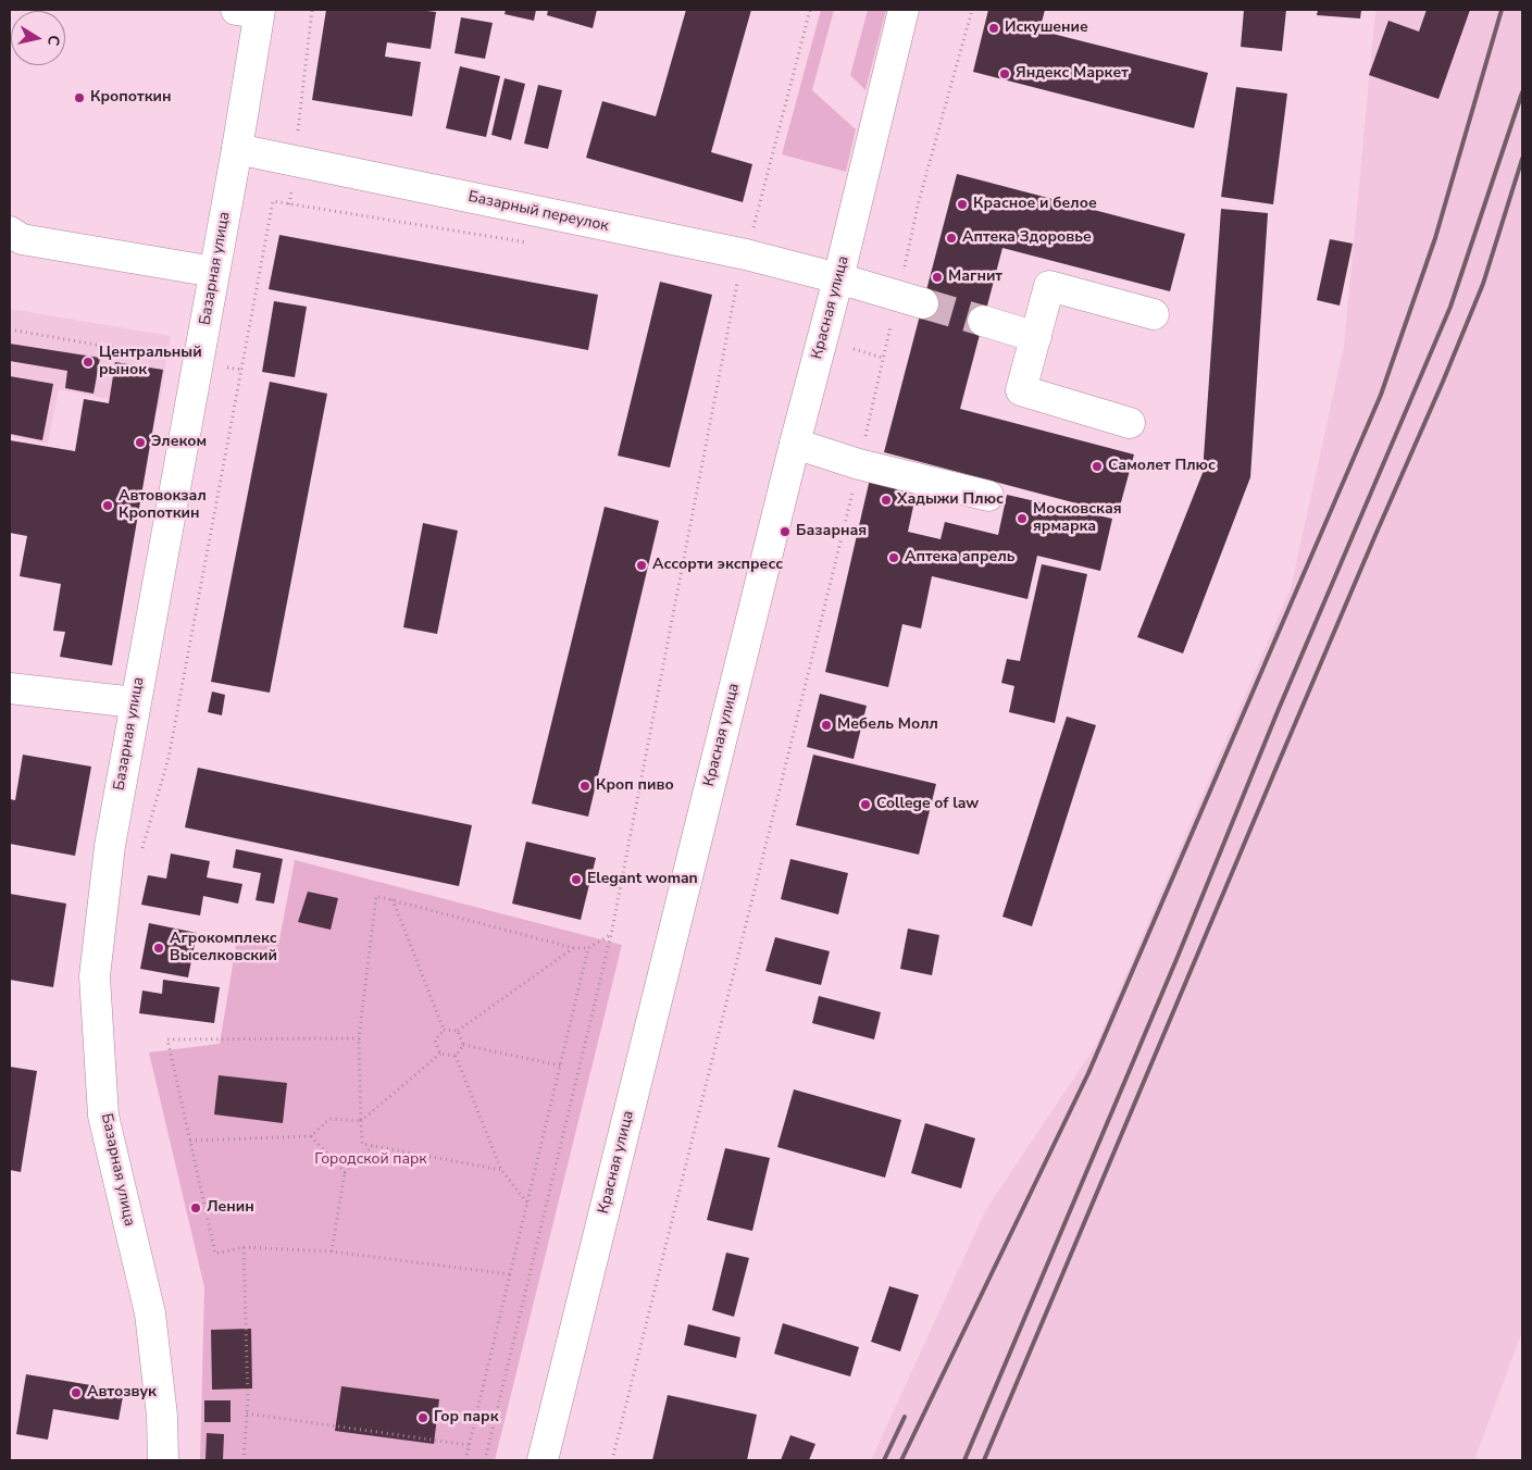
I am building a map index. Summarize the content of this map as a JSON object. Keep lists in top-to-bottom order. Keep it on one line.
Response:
{"streets":{"main road":["Базарный переулок","Базарная улица","Красная улица"]},"crossings":[["Базарный переулок","Базарная улица"],["Базарный переулок","Красная улица"]],"parks":["Городской парк"],"places":["Искушение","Яндекс Маркет","Кропоткин","Красное и белое","Аптека Здоровье","Магнит","Центральный рынок","Элеком","Самолет Плюс","Хадыжи Плюс","Автовокзал Кропоткин","Московская ярмарка","Базарная","Аптека апрель","Ассорти экспресс","Мебель Молл","Кроп пиво","College of law","Elegant woman","Агрокомплекс Выселковский","Ленин","Автозвук","Гор парк"],"north":"right"}
